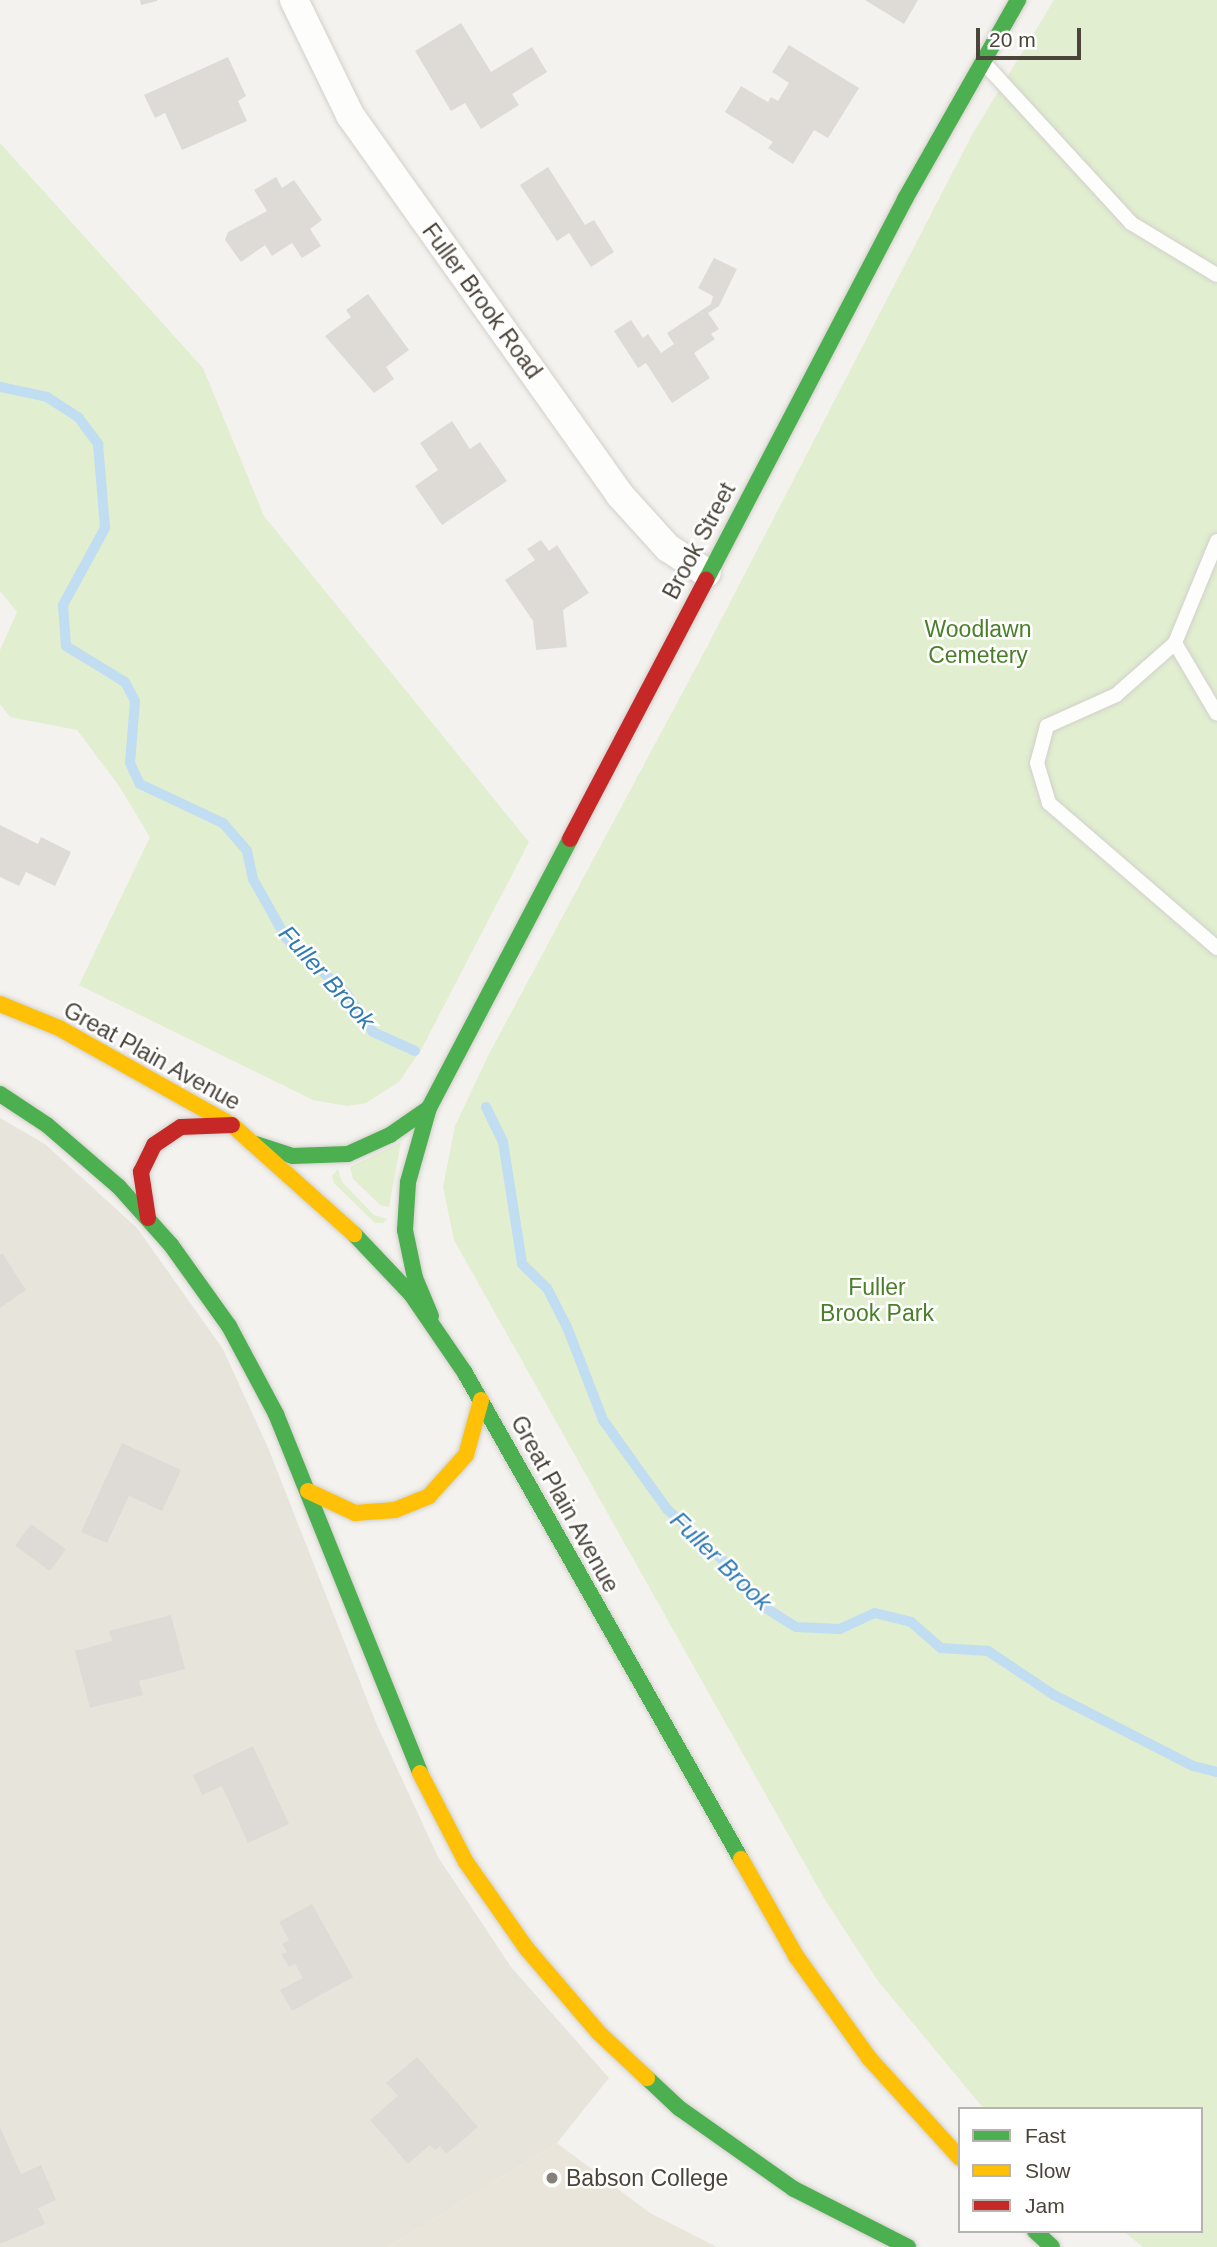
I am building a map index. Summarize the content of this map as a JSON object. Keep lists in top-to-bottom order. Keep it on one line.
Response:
{"streets":{"main road":["Brook Street","Great Plain Avenue"],"street":["Fuller Brook Road"]},"crossings":[["Fuller Brook Road","Brook Street"],["Brook Street","Great Plain Avenue"]],"water":["Fuller Brook"],"parks":["Woodlawn Cemetery","Fuller Brook Park"],"places":["Babson College"],"legend":["Fast","Slow","Jam"],"scale_bar":"20 m"}
